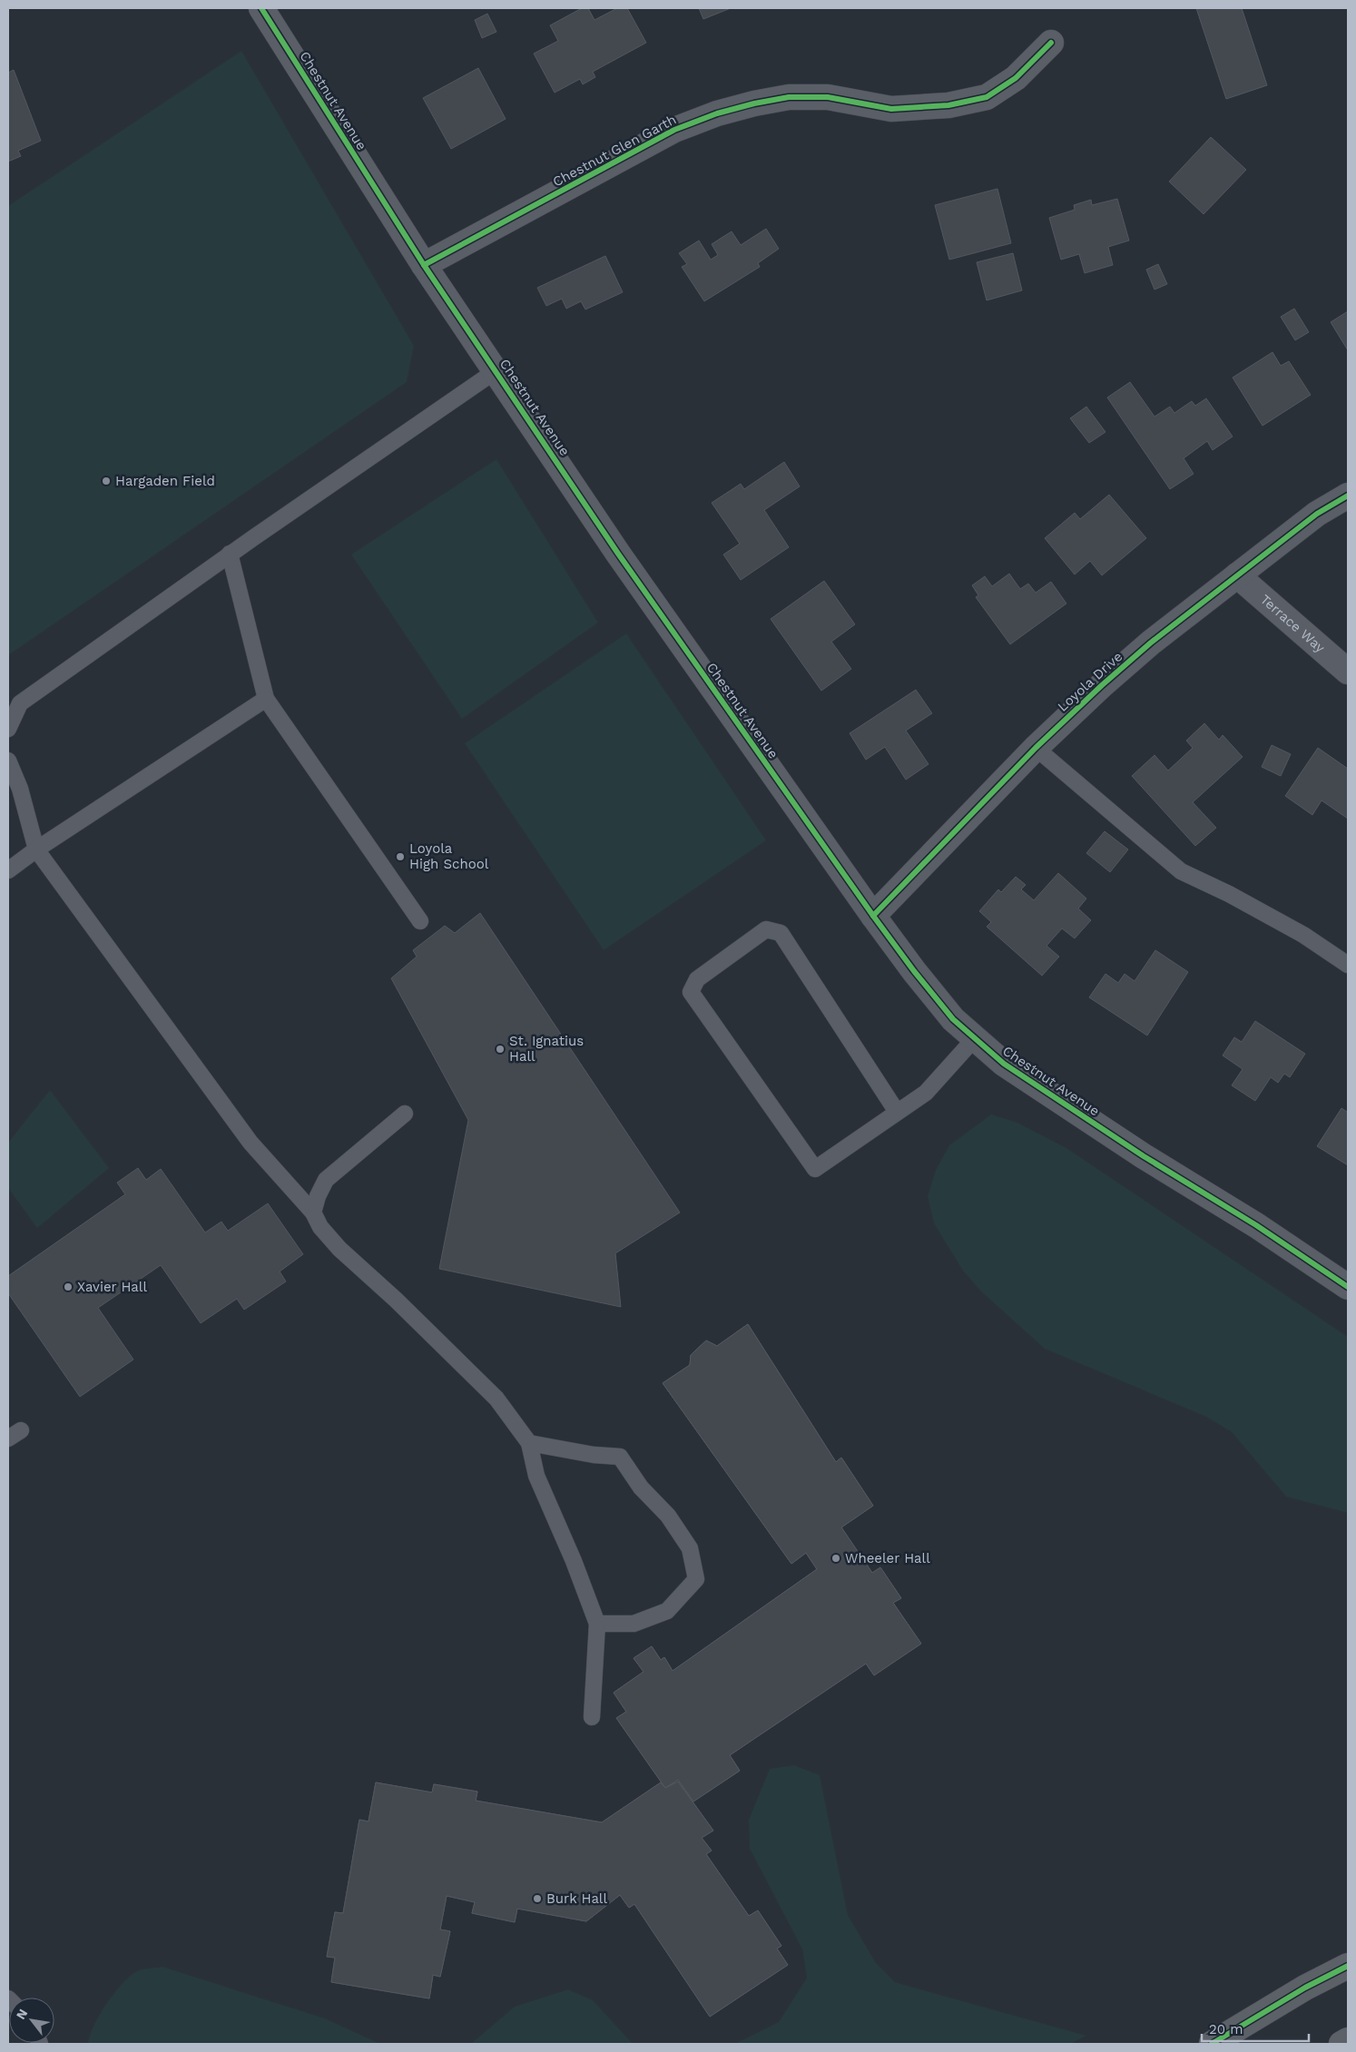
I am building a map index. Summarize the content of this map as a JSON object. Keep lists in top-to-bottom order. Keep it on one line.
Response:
{"streets":{"street":["Chestnut Avenue","Chestnut Glen Garth","Terrace Way","Loyola Drive"]},"crossings":[["Chestnut Avenue","Chestnut Glen Garth"],["Chestnut Avenue","Loyola Drive"],["Terrace Way","Loyola Drive"]],"places":["Hargaden Field","Loyola High School","St. Ignatius Hall","Xavier Hall","Wheeler Hall","Burk Hall"],"scale_bar":"20 m","north":"top left"}
